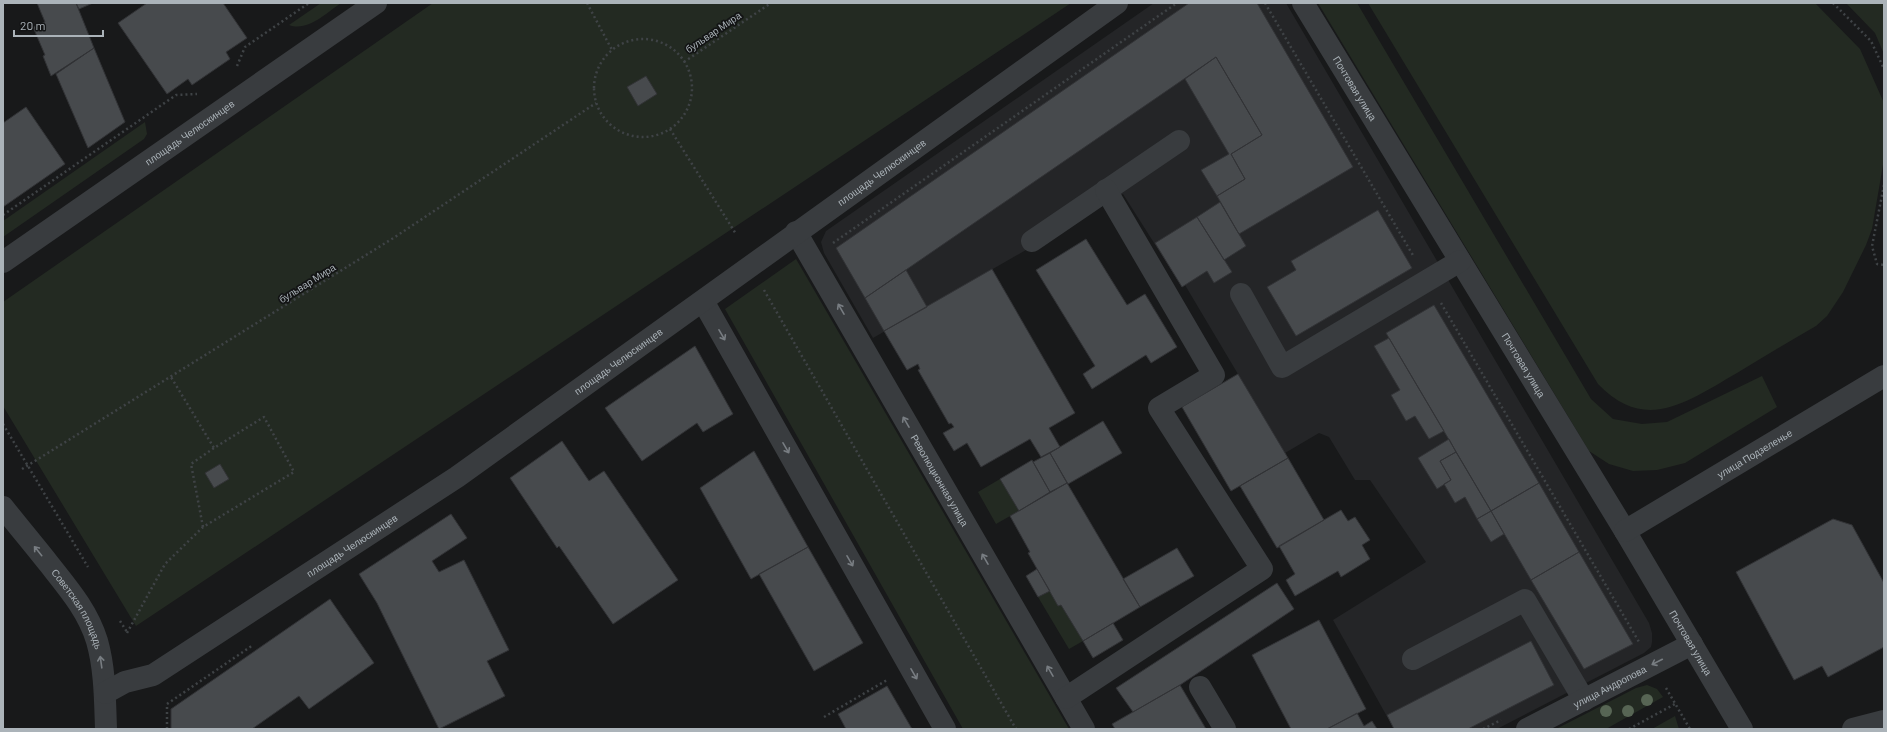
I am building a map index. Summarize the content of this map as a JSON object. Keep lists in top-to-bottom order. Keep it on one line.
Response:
{"streets":{"street":["Почтовая улица","площадь Челюскинцев","улица Подзеленье","Революционная улица","Советская площадь","улица Андропова"],"path":["бульвар Мира"]},"crossings":[["Почтовая улица","улица Подзеленье"],["Почтовая улица","улица Андропова"],["площадь Челюскинцев","Революционная улица"],["площадь Челюскинцев","Советская площадь"]],"one_way":["Советская площадь"],"scale_bar":"20 m"}
